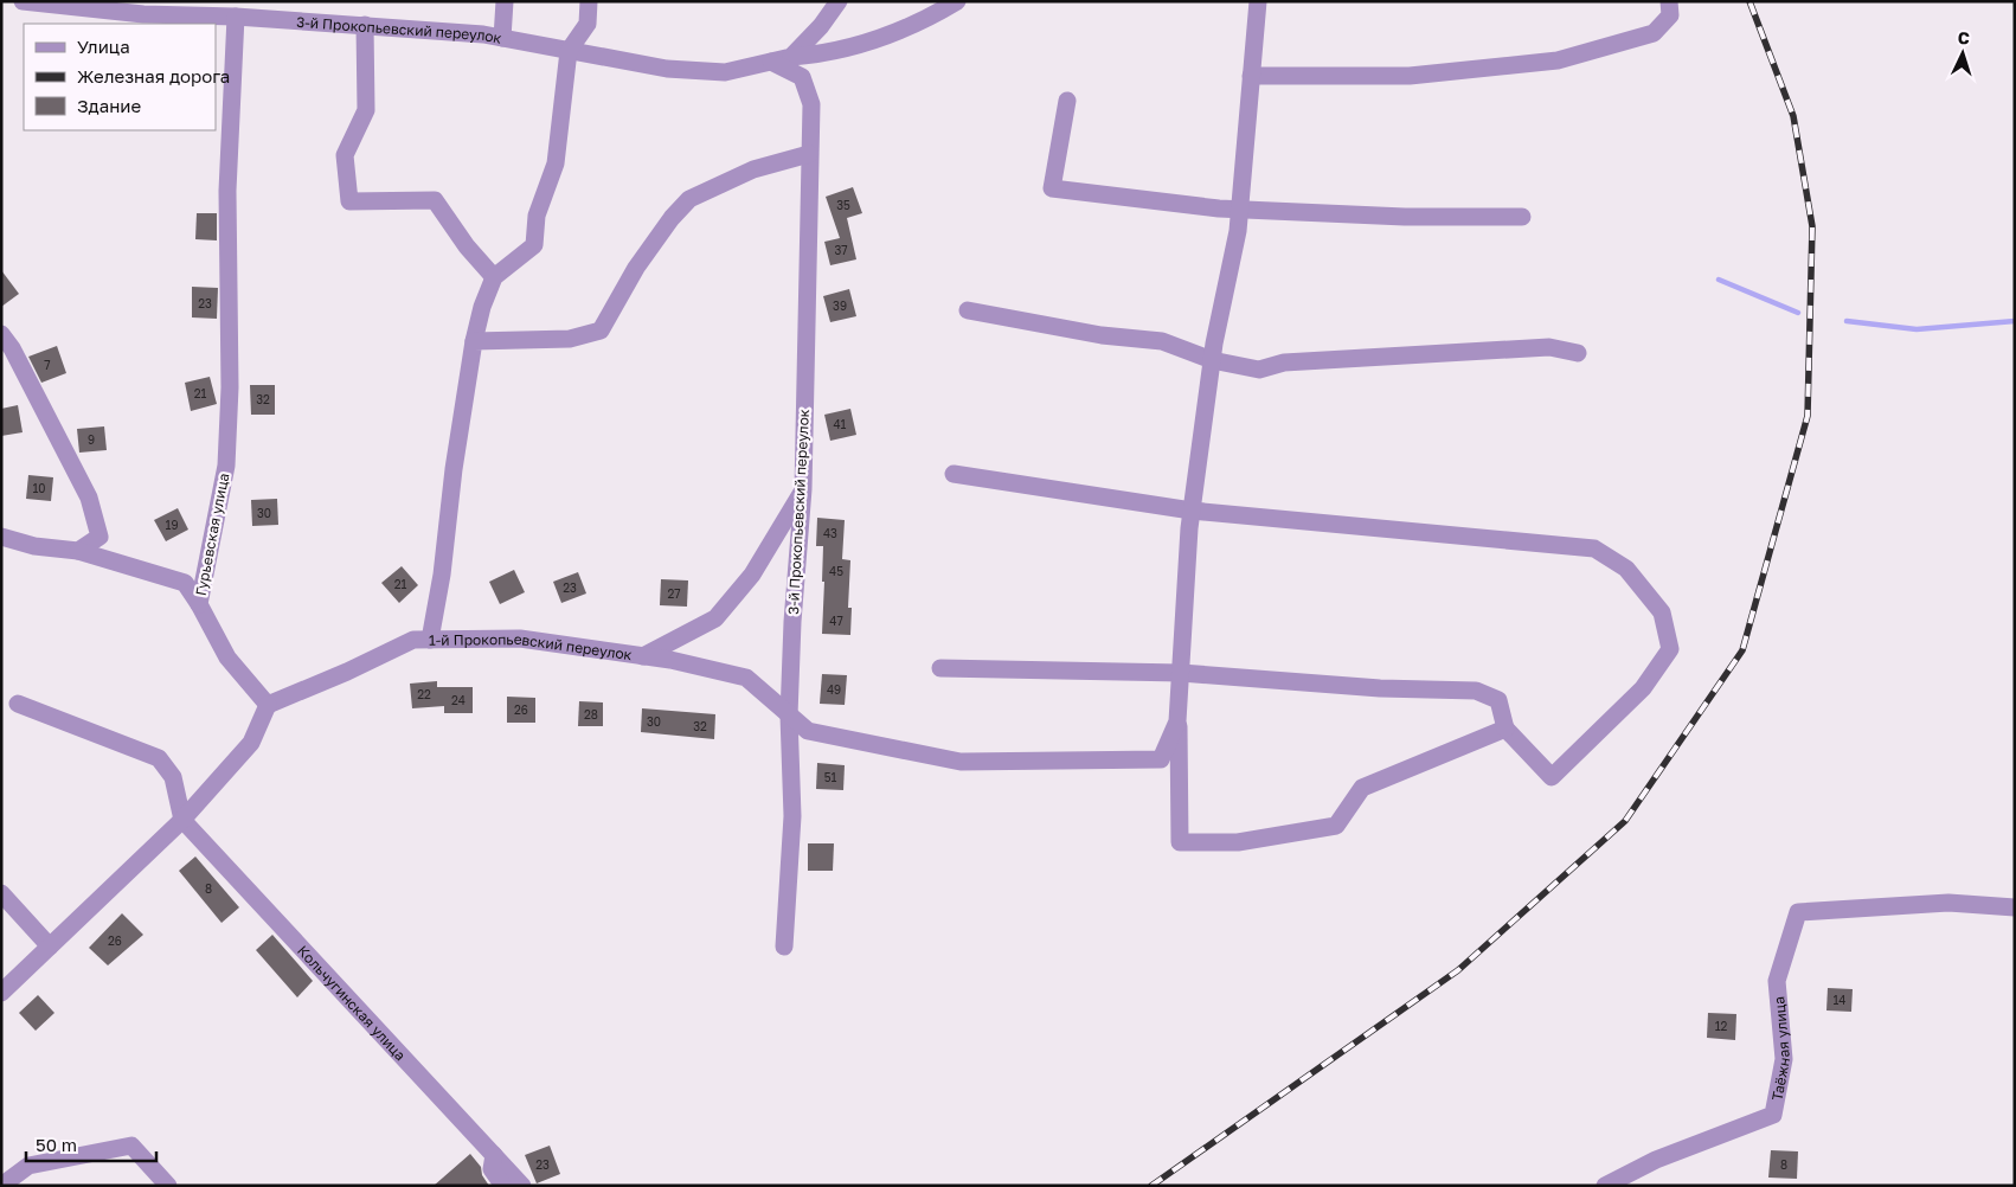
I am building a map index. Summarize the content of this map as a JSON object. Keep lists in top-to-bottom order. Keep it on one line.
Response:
{"streets":{"street":["3-й Прокопьевский переулок","Гурьевская улица","1-й Прокопьевский переулок","Кольчугинская улица","Таёжная улица"]},"crossings":[["3-й Прокопьевский переулок","Гурьевская улица"],["3-й Прокопьевский переулок","1-й Прокопьевский переулок"],["Гурьевская улица","1-й Прокопьевский переулок"]],"house_numbers":["35","37","23","39","7","21","32","41","9","10","30","19","43","45","21","23","27","47","49","22","24","26","28","30","32","51","8","26","14","12","23","8"],"legend":["Улица","Железная дорога","Здание"],"scale_bar":"50 m","north":"top"}
